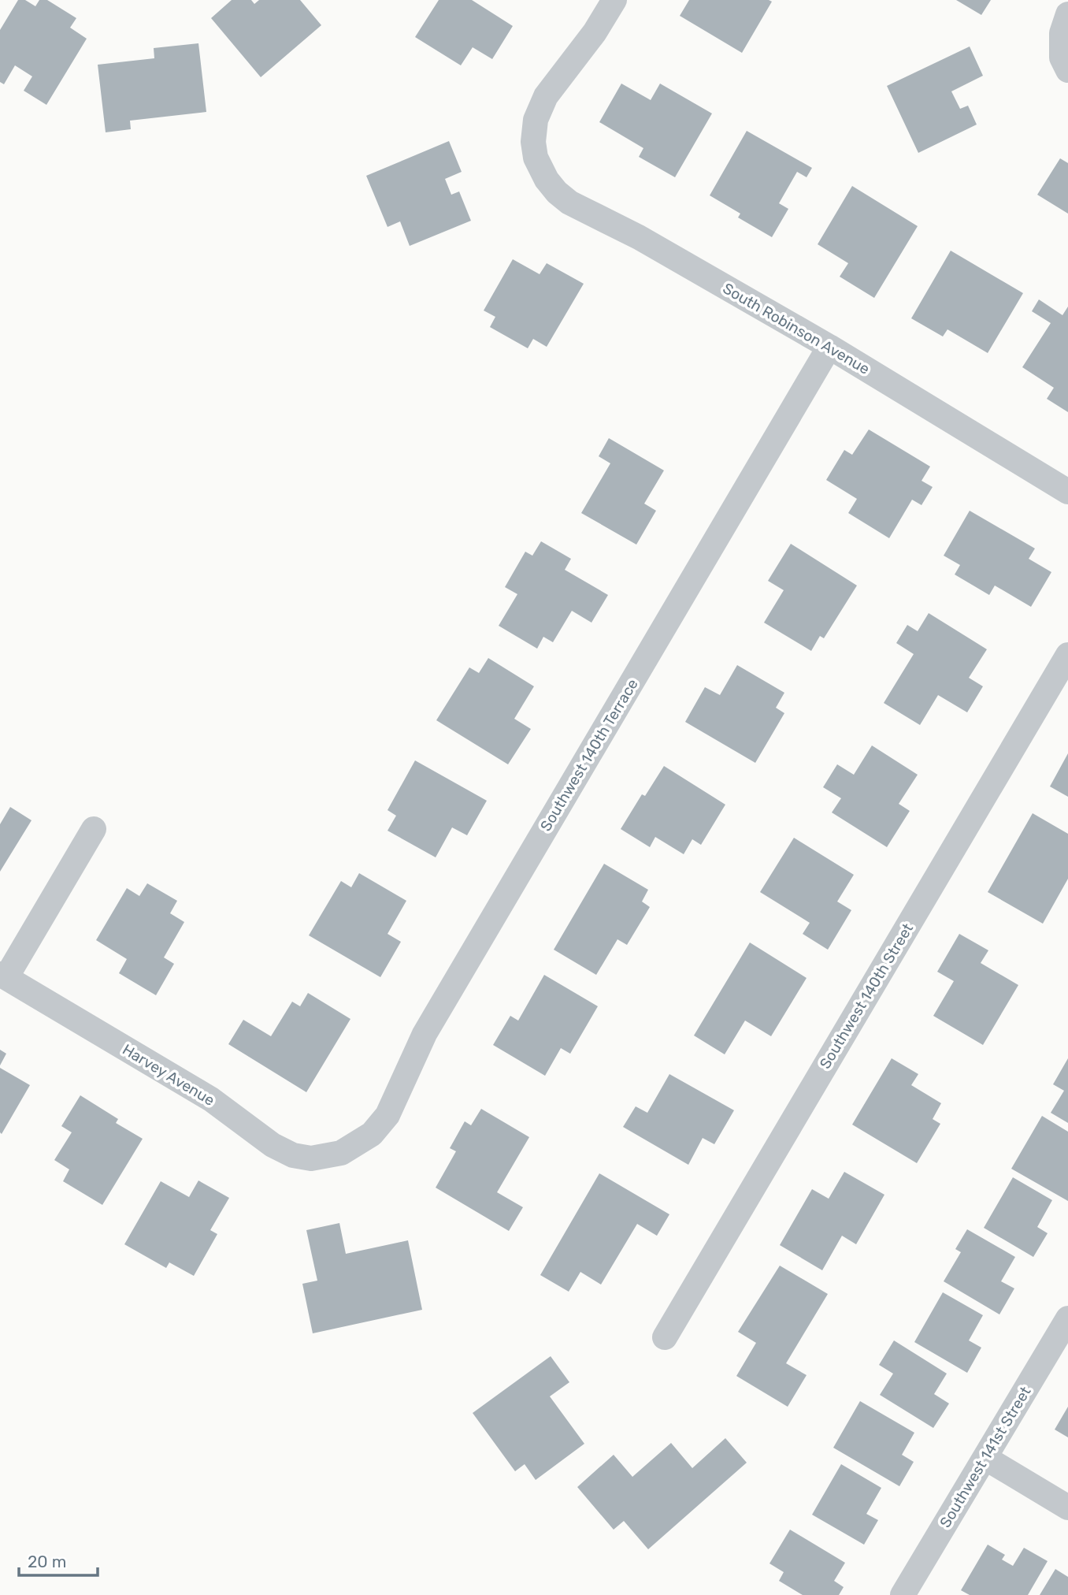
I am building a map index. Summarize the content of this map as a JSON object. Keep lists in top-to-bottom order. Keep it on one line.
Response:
{"streets":{"street":["South Robinson Avenue","Southwest 140th Terrace","Southwest 140th Street","Harvey Avenue","Southwest 141st Street"]},"crossings":[["South Robinson Avenue","Southwest 140th Terrace"],["Southwest 140th Terrace","Harvey Avenue"]],"scale_bar":"20 m"}
